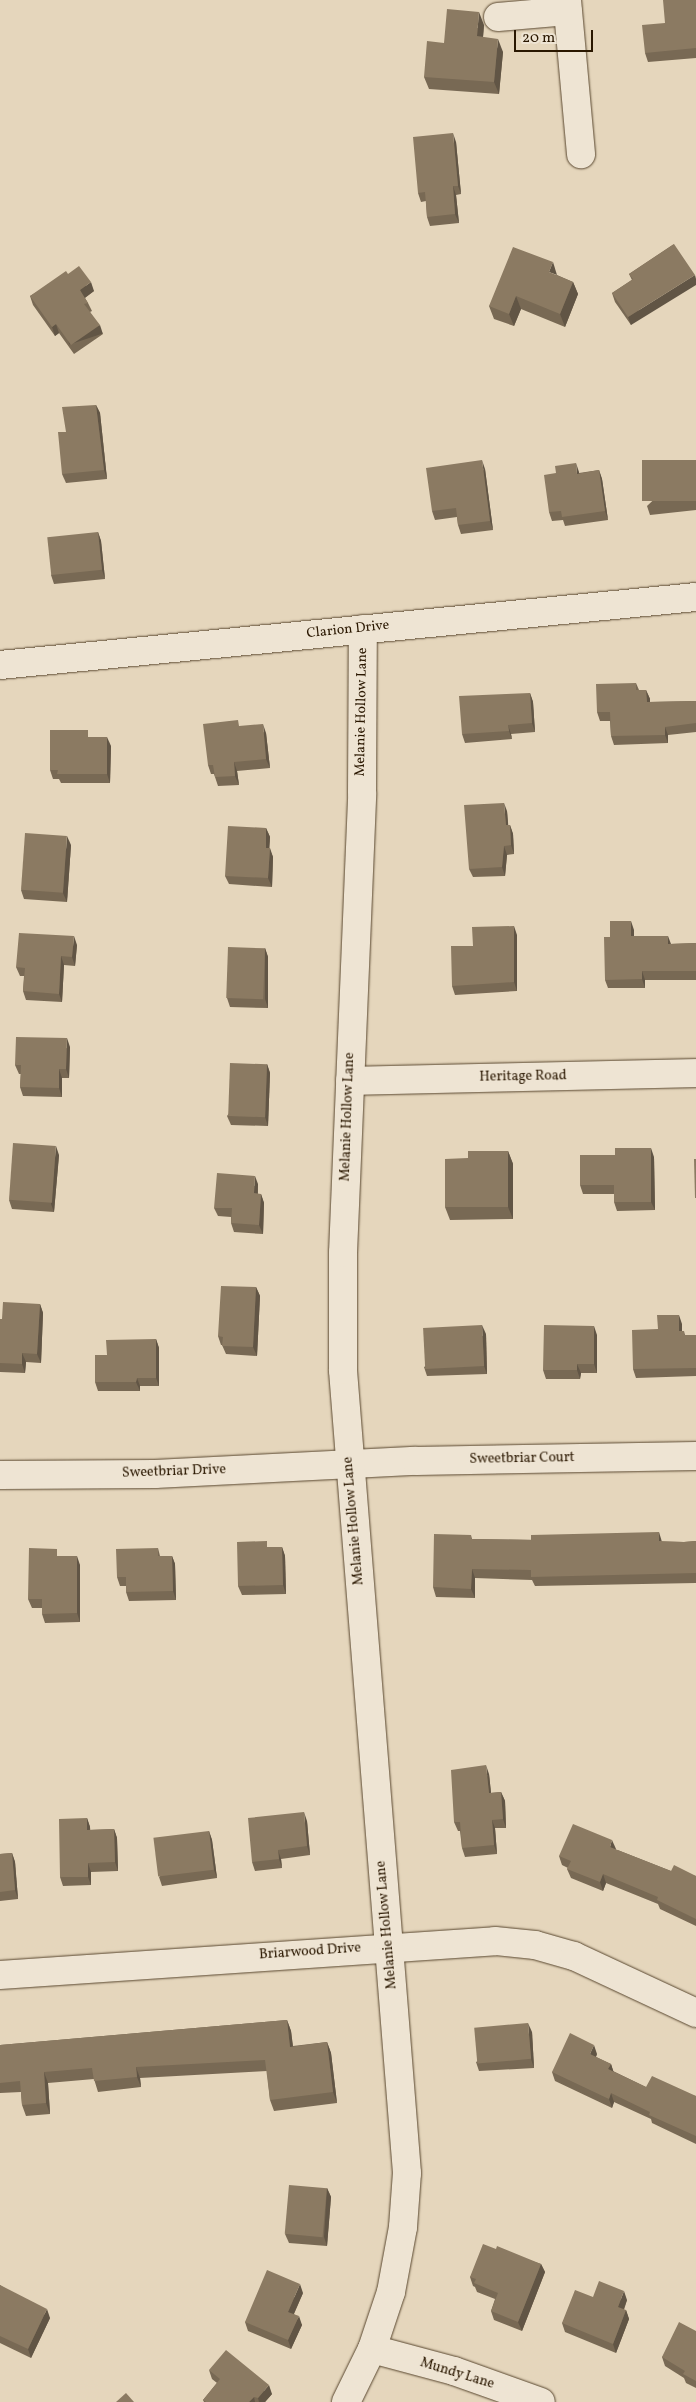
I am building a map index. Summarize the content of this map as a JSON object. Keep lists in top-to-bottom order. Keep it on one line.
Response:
{"streets":{"street":["Clarion Drive","Melanie Hollow Lane","Heritage Road","Sweetbriar Court","Sweetbriar Drive","Briarwood Drive","Mundy Lane"]},"crossings":[["Clarion Drive","Melanie Hollow Lane"],["Melanie Hollow Lane","Heritage Road"],["Melanie Hollow Lane","Sweetbriar Court"],["Melanie Hollow Lane","Sweetbriar Drive"],["Melanie Hollow Lane","Briarwood Drive"],["Melanie Hollow Lane","Mundy Lane"],["Sweetbriar Court","Sweetbriar Drive"]],"scale_bar":"20 m"}
